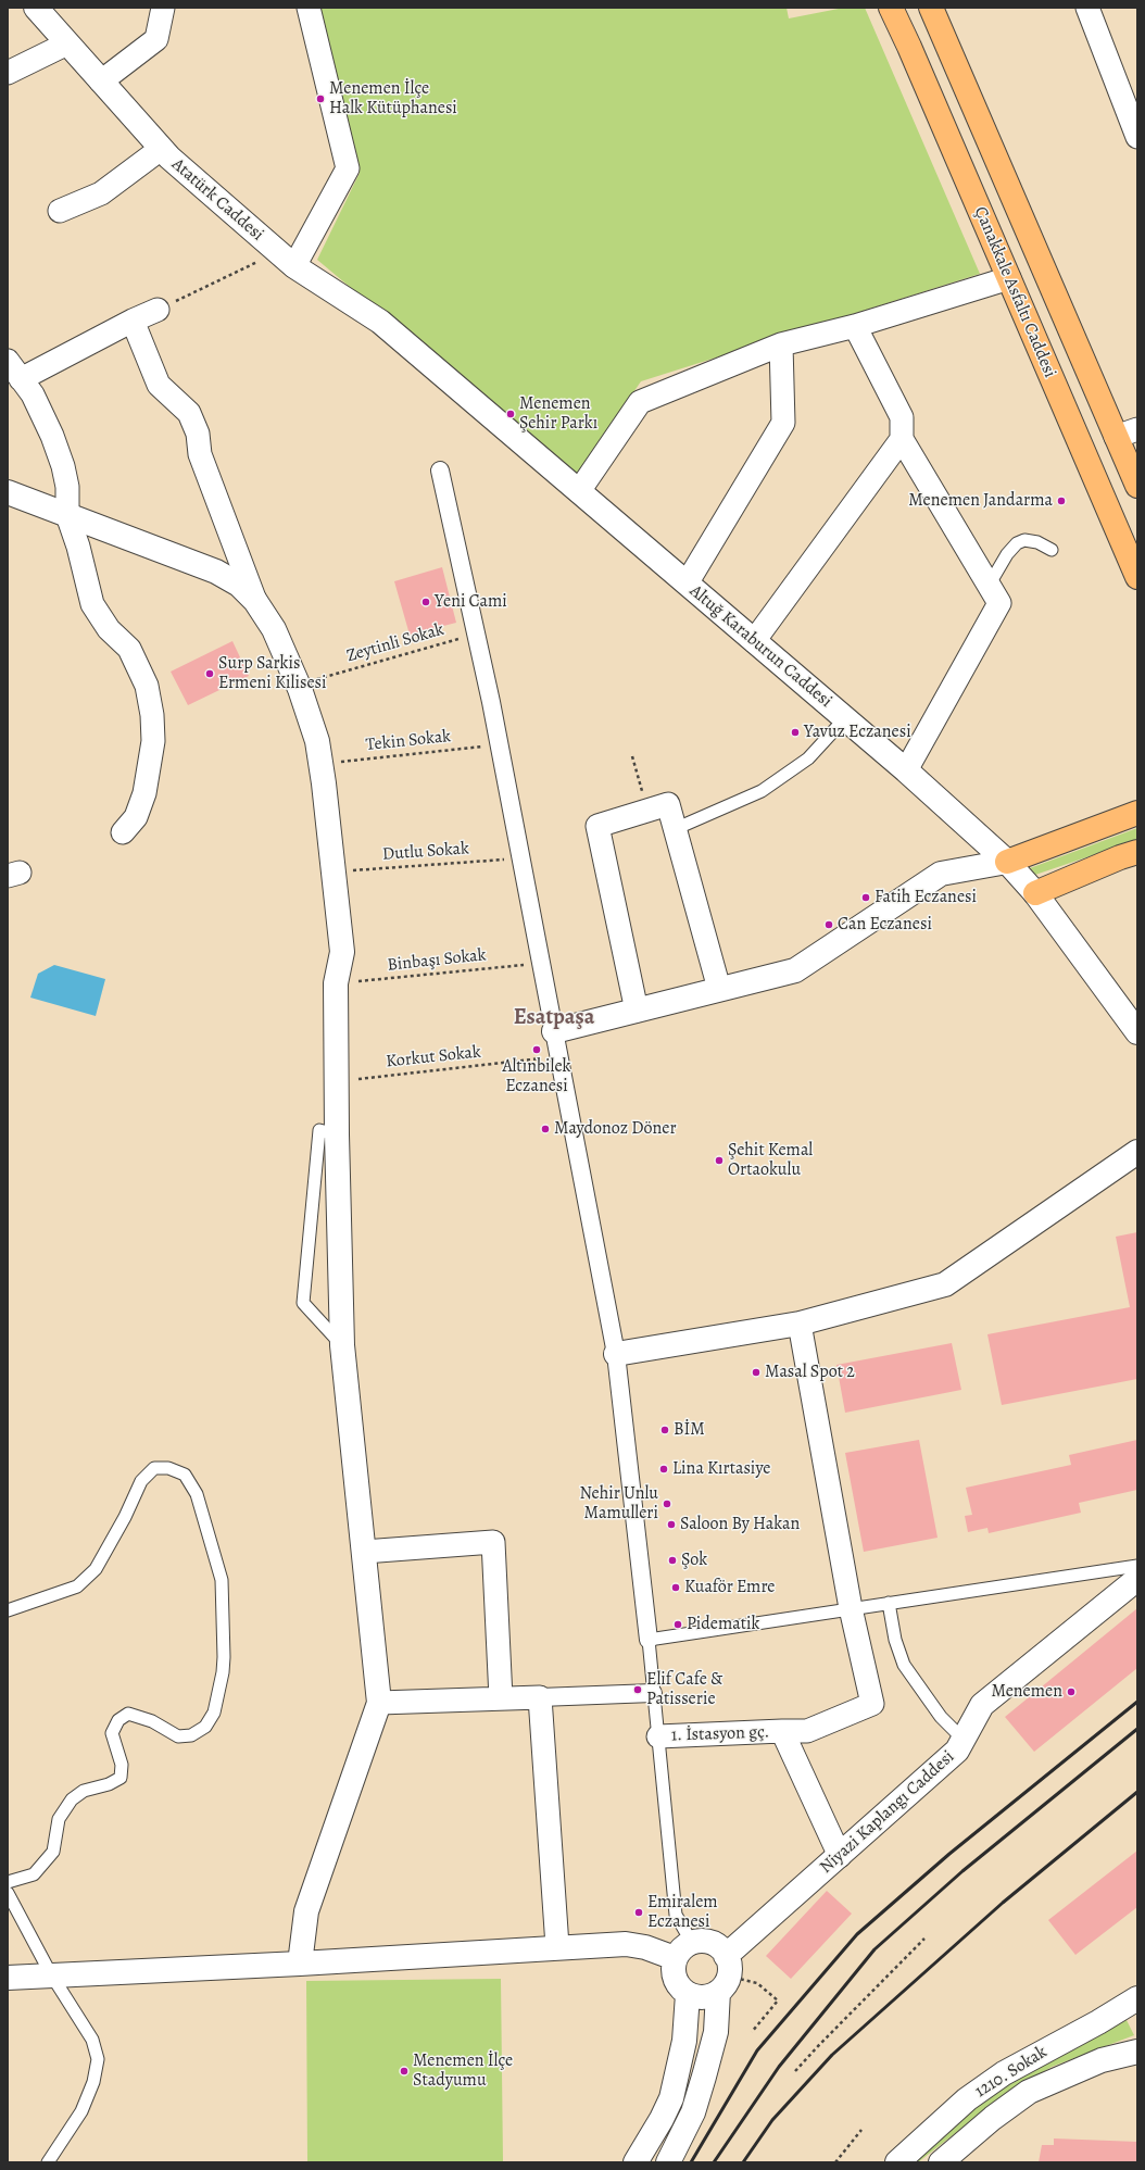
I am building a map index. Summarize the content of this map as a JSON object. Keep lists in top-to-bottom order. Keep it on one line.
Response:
{"streets":{"highway":["Çanakkale Asfaltı Caddesi"],"street":["Atatürk Caddesi","Altuğ Karaburun Caddesi","1. İstasyon gç.","Niyazi Kaplangı Caddesi","1210. Sokak"],"path":["Zeytinli Sokak","Tekin Sokak","Dutlu Sokak","Binbaşı Sokak","Korkut Sokak"]},"crossings":[["Atatürk Caddesi","Altuğ Karaburun Caddesi"],["1. İstasyon gç.","Niyazi Kaplangı Caddesi"]],"districts":["Esatpaşa"],"places":["Menemen İlçe Halk Kütüphanesi","Menemen Şehir Parkı","Menemen Jandarma","Yeni Cami","Surp Sarkis Ermeni Kilisesi","Yavuz Eczanesi","Fatih Eczanesi","Can Eczanesi","Altınbilek Eczanesi","Maydonoz Döner","Şehit Kemal Ortaokulu","Masal Spot 2","BİM","Lina Kırtasiye","Nehir Unlu Mamulleri","Saloon By Hakan","Şok","Kuaför Emre","Pidematik","Elif Cafe & Patisserie","Menemen","Emiralem Eczanesi","Menemen İlçe Stadyumu"]}
